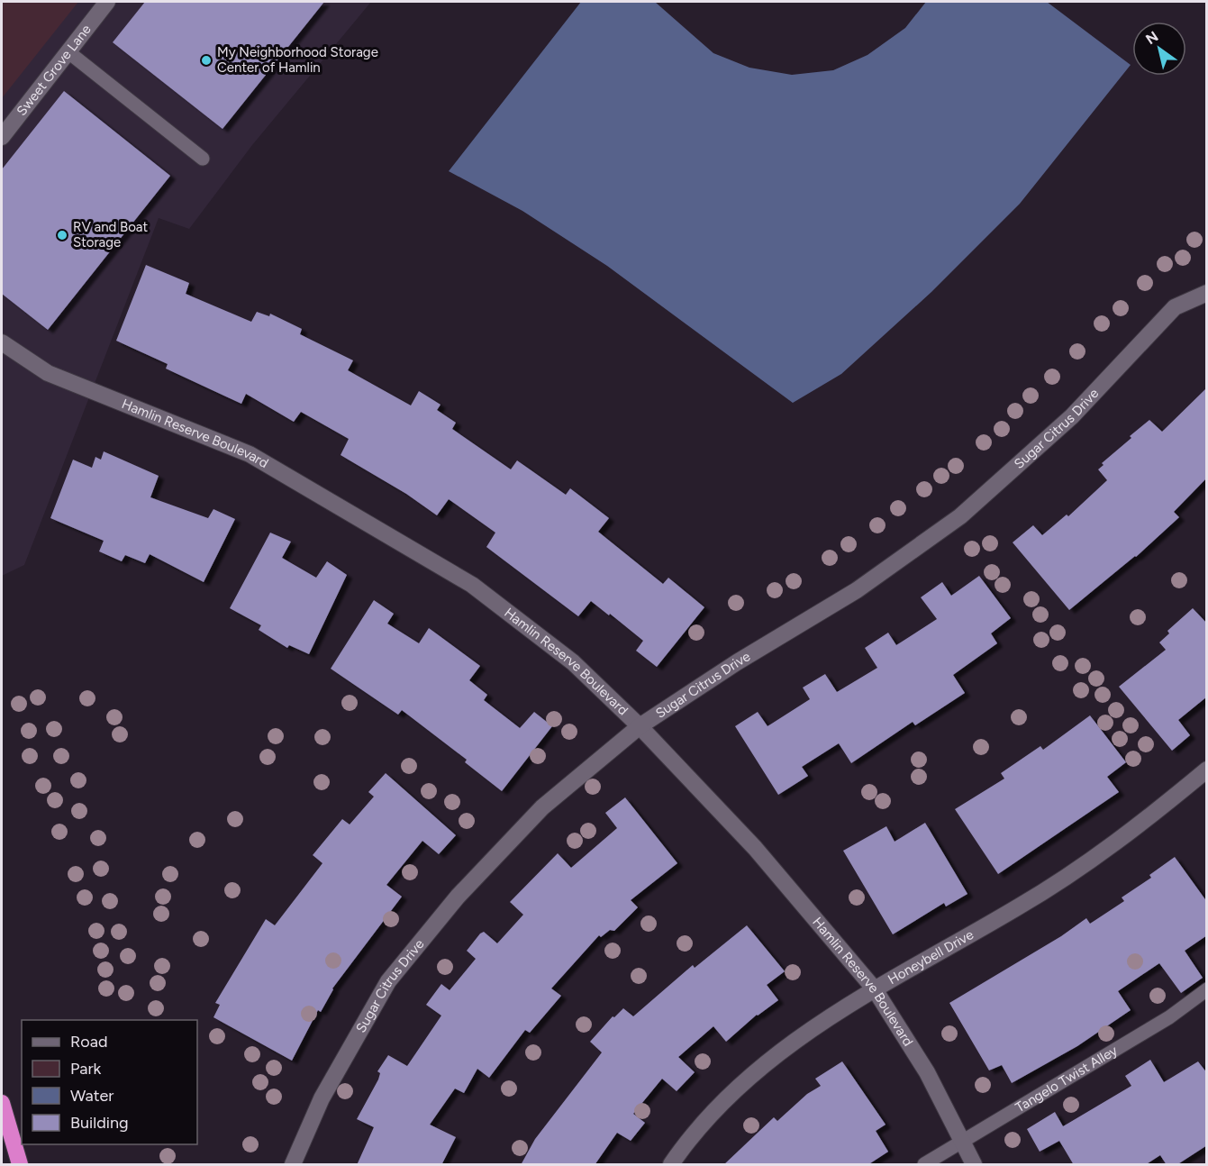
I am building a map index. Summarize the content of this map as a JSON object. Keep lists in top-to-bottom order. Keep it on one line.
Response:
{"streets":{"street":["Sweet Grove Lane","Sugar Citrus Drive","Hamlin Reserve Boulevard","Honeybell Drive"],"lane":["Tangelo Twist Alley"]},"crossings":[["Sugar Citrus Drive","Hamlin Reserve Boulevard"],["Hamlin Reserve Boulevard","Honeybell Drive"],["Hamlin Reserve Boulevard","Tangelo Twist Alley"]],"places":["My Neighborhood Storage Center of Hamlin","RV and Boat Storage"],"legend":["Road","Park","Water","Building"],"north":"top left"}
